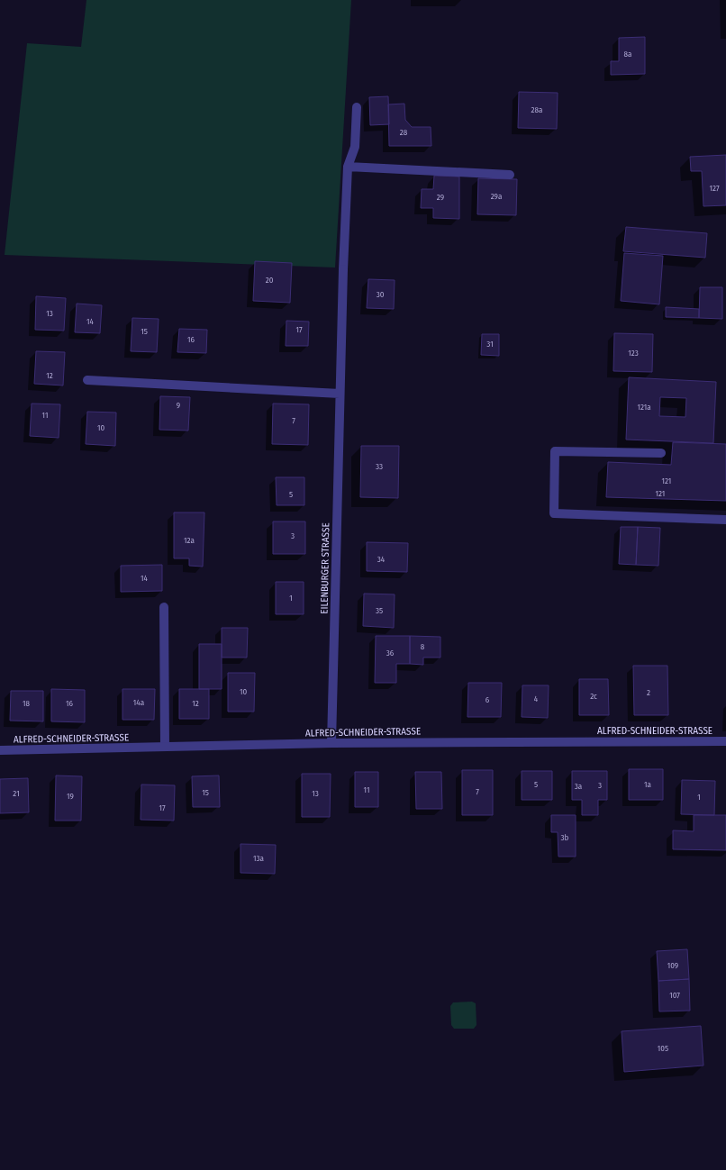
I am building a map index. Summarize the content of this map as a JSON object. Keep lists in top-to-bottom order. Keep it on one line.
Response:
{"streets":{"street":["EILENBURGER STRASSE","ALFRED-SCHNEIDER-STRASSE"]},"crossings":[["EILENBURGER STRASSE","ALFRED-SCHNEIDER-STRASSE"]],"house_numbers":["8a","28a","28","127","29a","29","20","30","13","14","17","15","16","31","123","12","9","121a","11","7","10","33","121","121","5","3","12a","34","14","1","35","8","36","10","2","2c","4","6","14a","18","16","12","5","1a","3","3a","11","7","15","21","13","19","1","17","3b","13a","109","107","105"]}
